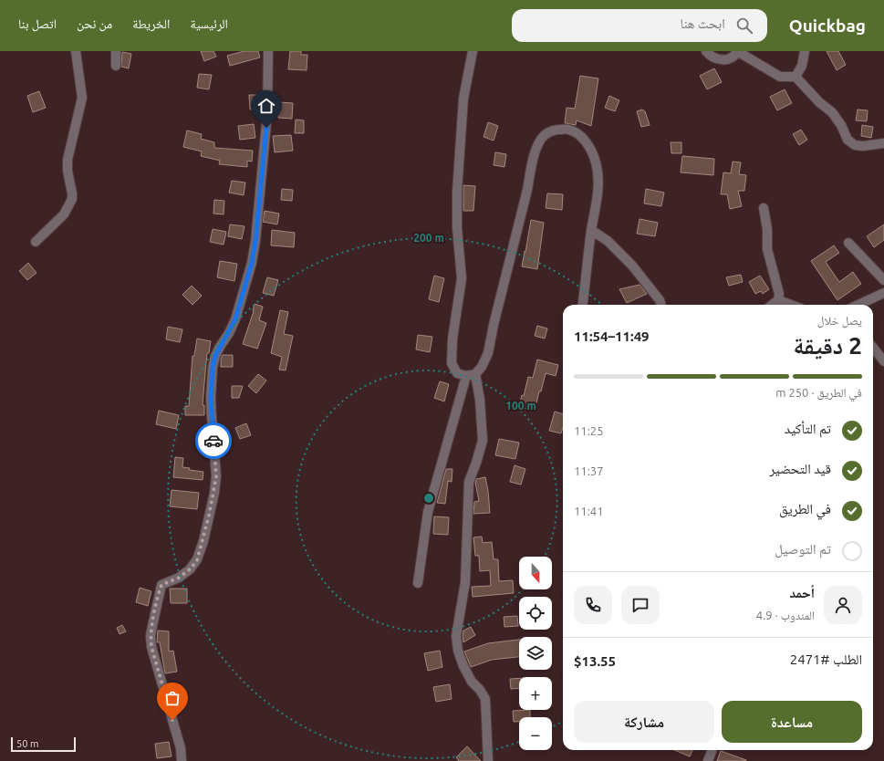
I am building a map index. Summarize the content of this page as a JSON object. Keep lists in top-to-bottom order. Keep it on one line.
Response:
{"scale_bar":"50 m","north":"bottom","page":{"header":"Quickbag","search":"ابحث هنا","nav":["الرئيسية","الخريطة","من نحن","اتصل بنا"],"heading":["2 دقيقة","يصل خلال","11:49–11:54"],"panel":["أحمد","المندوب · 4.9","الطلب #2471","$13.55"],"bar":"في الطريق · 250 m","list":[["تم التأكيد","11:25"],["قيد التحضير","11:37"],["في الطريق","11:41"],"تم التوصيل"],"map_buttons":["+","−"],"buttons":["مساعدة","مشاركة"],"scale":"50 m"},"rings":["200 m","100 m"]}
